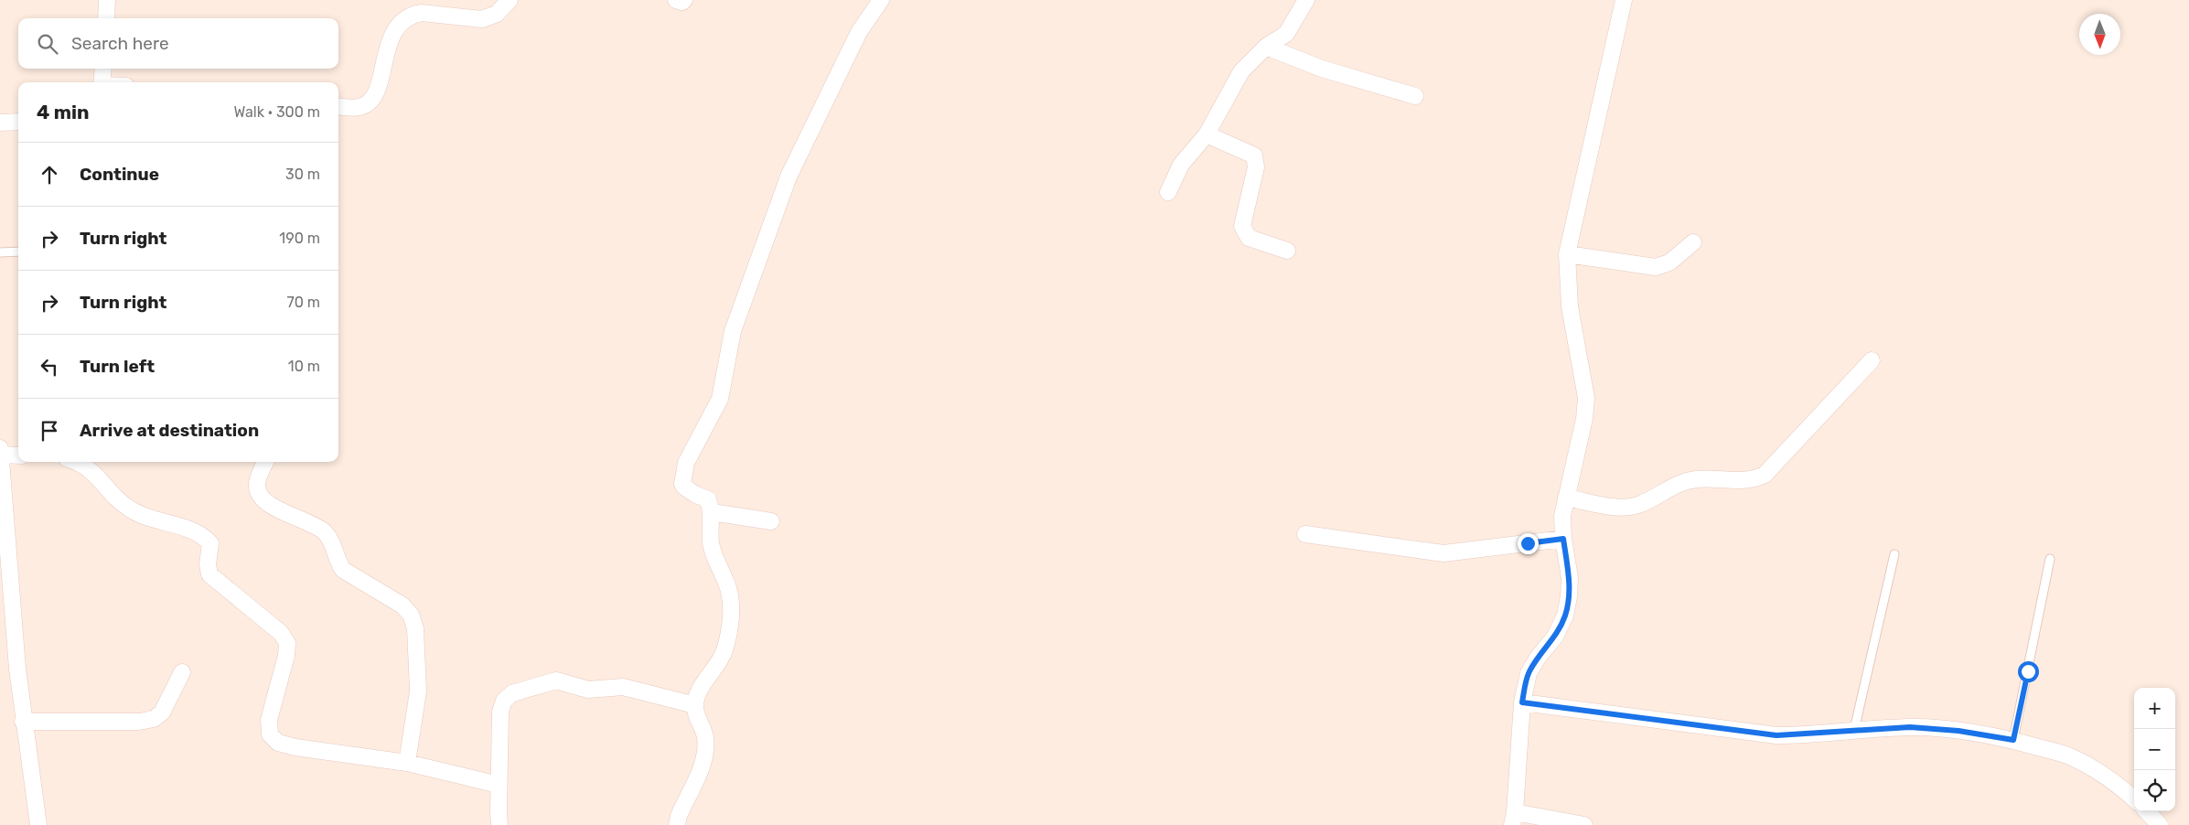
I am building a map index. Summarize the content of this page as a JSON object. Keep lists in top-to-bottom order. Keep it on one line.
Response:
{"north":"bottom","page":{"search":"Search here","heading":["4 min","Walk · 300 m"],"list":[["Continue","30 m"],["Turn right","190 m"],["Turn right","70 m"],["Turn left","10 m"],"Arrive at destination"],"map_buttons":["+","−"]}}
